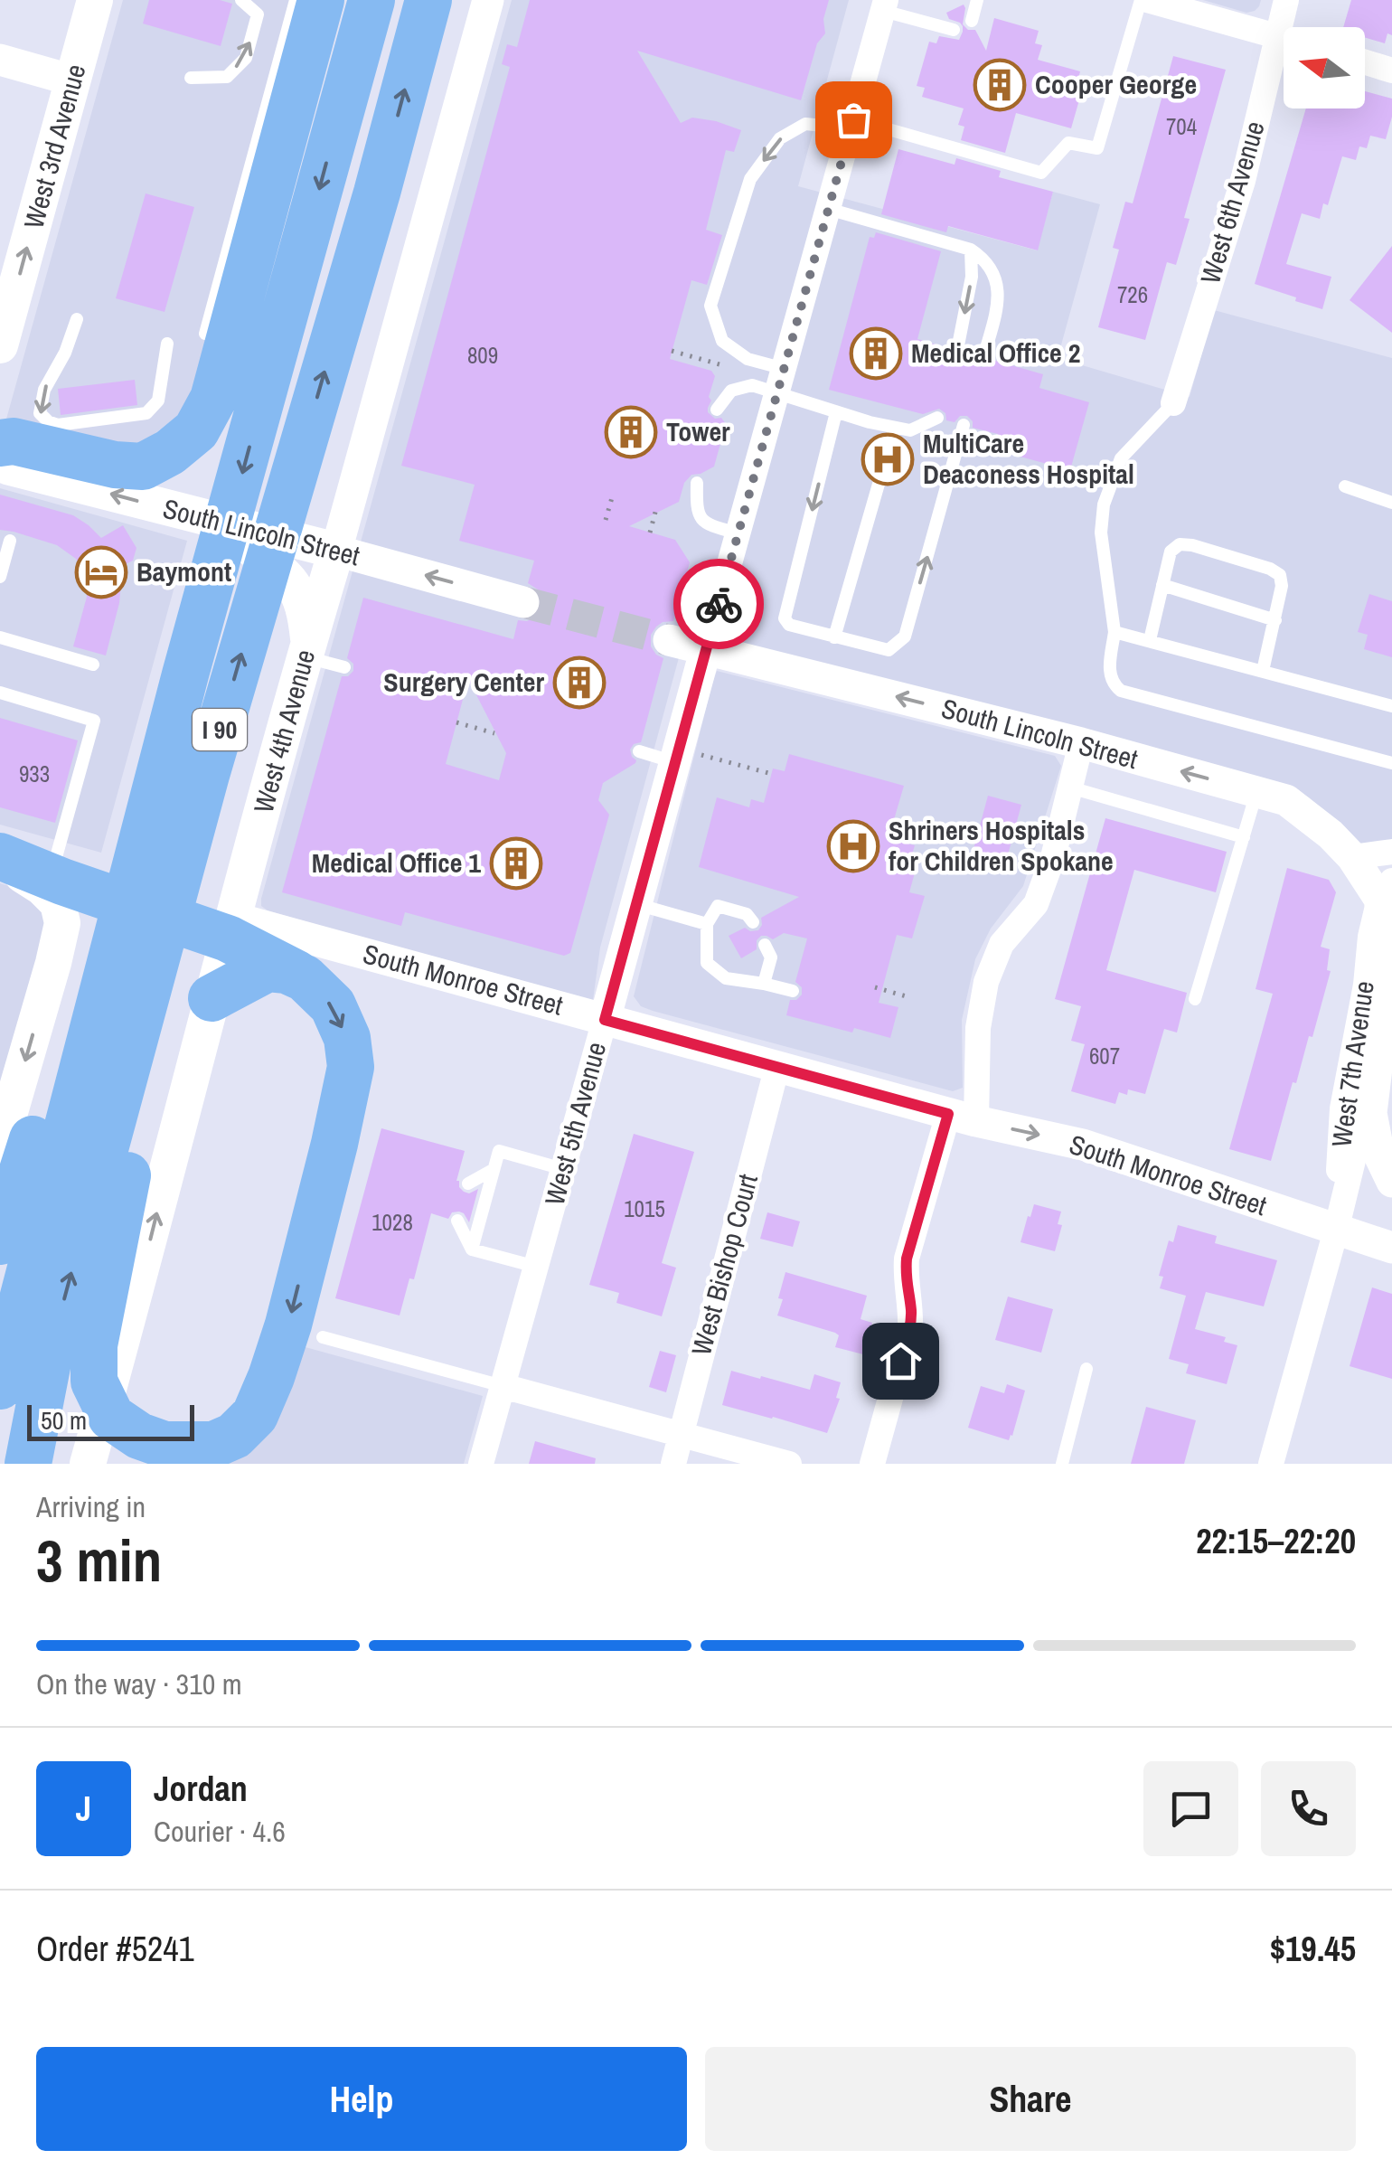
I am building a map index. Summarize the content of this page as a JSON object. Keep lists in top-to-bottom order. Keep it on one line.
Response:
{"streets":{"highway":["I 90"],"main road":["West 3rd Avenue","South Lincoln Street","West 4th Avenue","South Monroe Street"],"street":["West 6th Avenue","West 7th Avenue","West 5th Avenue","West Bishop Court"]},"crossings":[["South Lincoln Street","West 4th Avenue"],["South Lincoln Street","West 7th Avenue"],["South Lincoln Street","West 5th Avenue"],["West 4th Avenue","South Monroe Street"],["South Monroe Street","West 7th Avenue"],["South Monroe Street","West 5th Avenue"],["South Monroe Street","West Bishop Court"]],"one_way":["West 3rd Avenue","South Lincoln Street"],"places":{"building":["Cooper George","Medical Office 2","Tower","Surgery Center","Medical Office 1"],"hospital":["MultiCare Deaconess Hospital","Shriners Hospitals for Children Spokane"],"hotel":["Baymont"]},"house_numbers":["704","726","809","933","607","1015","1028"],"scale_bar":"50 m","north":"left","page":{"scale":"50 m","heading":["3 min","Arriving in","22:15–22:20"],"panel":["Jordan","Courier · 4.6","Order #5241","$19.45"],"bar":"On the way · 310 m","round":"J","buttons":["Help","Share"]}}
